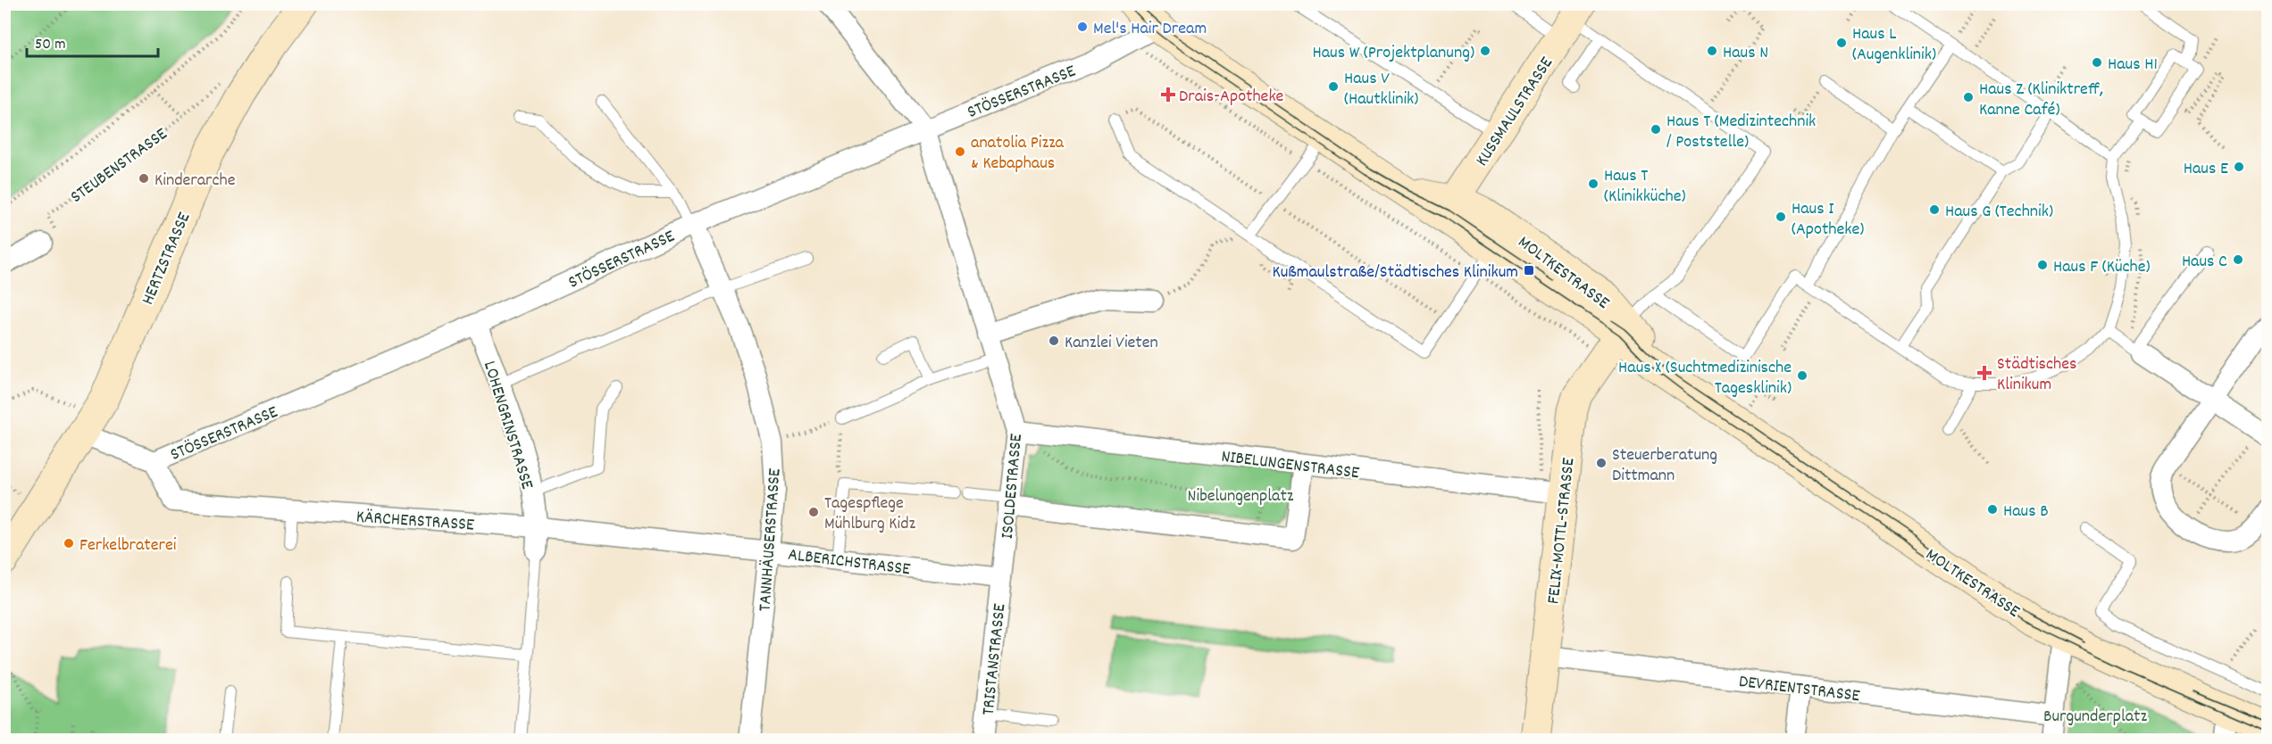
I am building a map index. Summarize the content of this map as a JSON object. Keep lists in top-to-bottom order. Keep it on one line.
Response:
{"streets":{"main road":["KUSSMAULSTRASSE","HERTZSTRASSE","MOLTKESTRASSE","FELIX-MOTTL-STRASSE"],"street":["STÖSSERSTRASSE","LOHENGRINSTRASSE","NIBELUNGENSTRASSE","ISOLDESTRASSE","KÄRCHERSTRASSE","TANNHÄUSERSTRASSE","ALBERICHSTRASSE","TRISTANSTRASSE","DEVRIENTSTRASSE"],"path":["STEUBENSTRASSE"]},"crossings":[["STÖSSERSTRASSE","HERTZSTRASSE"],["STÖSSERSTRASSE","MOLTKESTRASSE"],["STÖSSERSTRASSE","LOHENGRINSTRASSE"],["STÖSSERSTRASSE","ISOLDESTRASSE"],["STÖSSERSTRASSE","KÄRCHERSTRASSE"],["STÖSSERSTRASSE","TANNHÄUSERSTRASSE"],["KUSSMAULSTRASSE","MOLTKESTRASSE"],["MOLTKESTRASSE","FELIX-MOTTL-STRASSE"],["LOHENGRINSTRASSE","KÄRCHERSTRASSE"],["LOHENGRINSTRASSE","ALBERICHSTRASSE"],["NIBELUNGENSTRASSE","ISOLDESTRASSE"],["NIBELUNGENSTRASSE","FELIX-MOTTL-STRASSE"],["ISOLDESTRASSE","ALBERICHSTRASSE"],["ISOLDESTRASSE","TRISTANSTRASSE"],["KÄRCHERSTRASSE","ALBERICHSTRASSE"],["FELIX-MOTTL-STRASSE","DEVRIENTSTRASSE"],["TANNHÄUSERSTRASSE","ALBERICHSTRASSE"],["ALBERICHSTRASSE","TRISTANSTRASSE"]],"parks":["Nibelungenplatz","Burgunderplatz"],"places":{"other":["Mel's Hair Dream","Haus L (Augenklinik)","Haus W (Projektplanung)","Haus N","Haus H1","Haus V (Hautklinik)","Haus Z (Kliniktreff, Kanne Café)","Haus T (Medizintechnik / Poststelle)","anatolia Pizza & Kebaphaus","Haus E","Kinderarche","Haus T (Klinikküche)","Haus G (Technik)","Haus I (Apotheke)","Haus C","Haus F (Küche)","Kanzlei Vieten","Haus X (Suchtmedizinische Tagesklinik)","Steuerberatung Dittmann","Haus B","Tagespflege Mühlburg Kidz","Ferkelbraterei"],"health":["Drais-Apotheke","Städtisches Klinikum"],"transit":["Kußmaulstraße/Städtisches Klinikum"]},"scale_bar":"50 m"}
